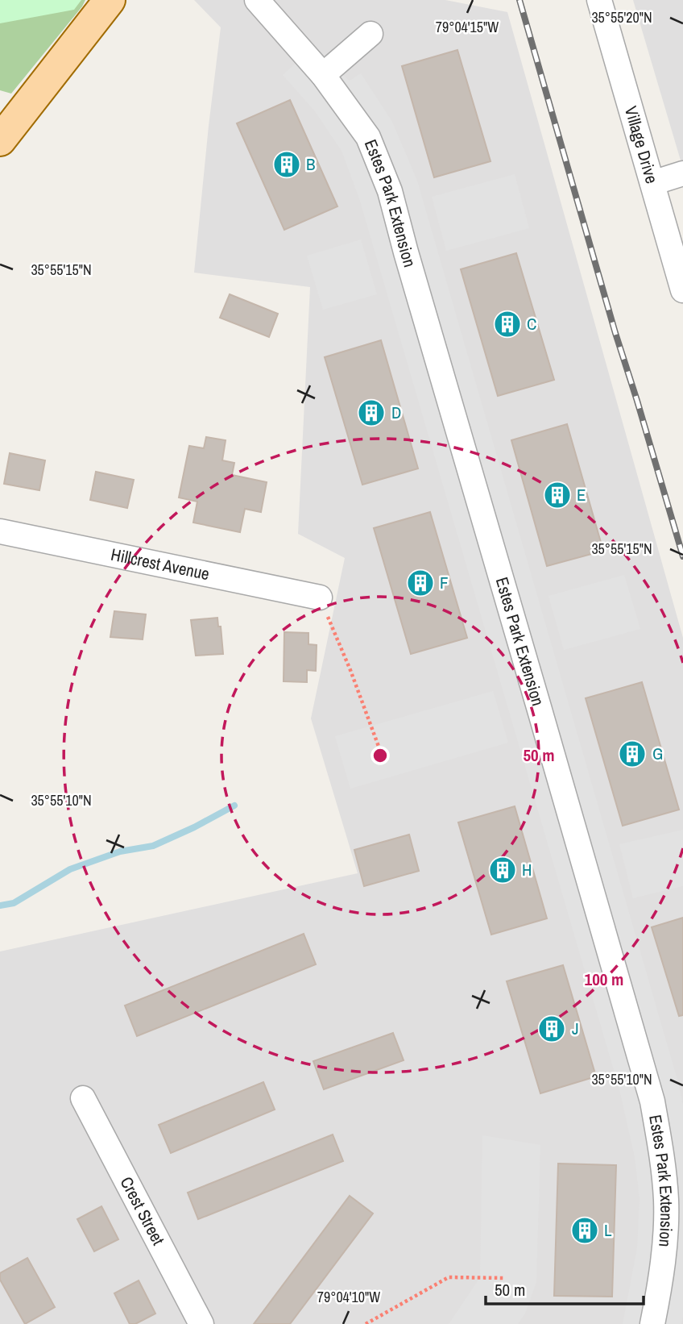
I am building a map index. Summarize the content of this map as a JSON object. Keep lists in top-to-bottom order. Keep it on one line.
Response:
{"streets":{"street":["Village Drive","Estes Park Extension","Hillcrest Avenue","Crest Street"]},"places":{"building":["B","C","D","E","F","G","H","J","L"]},"scale_bar":"50 m","coordinates":["35°55'20\"N","79°04'15\"W","35°55'15\"N","35°55'10\"N","79°04'10\"W"],"rings":["50 m","100 m"]}
